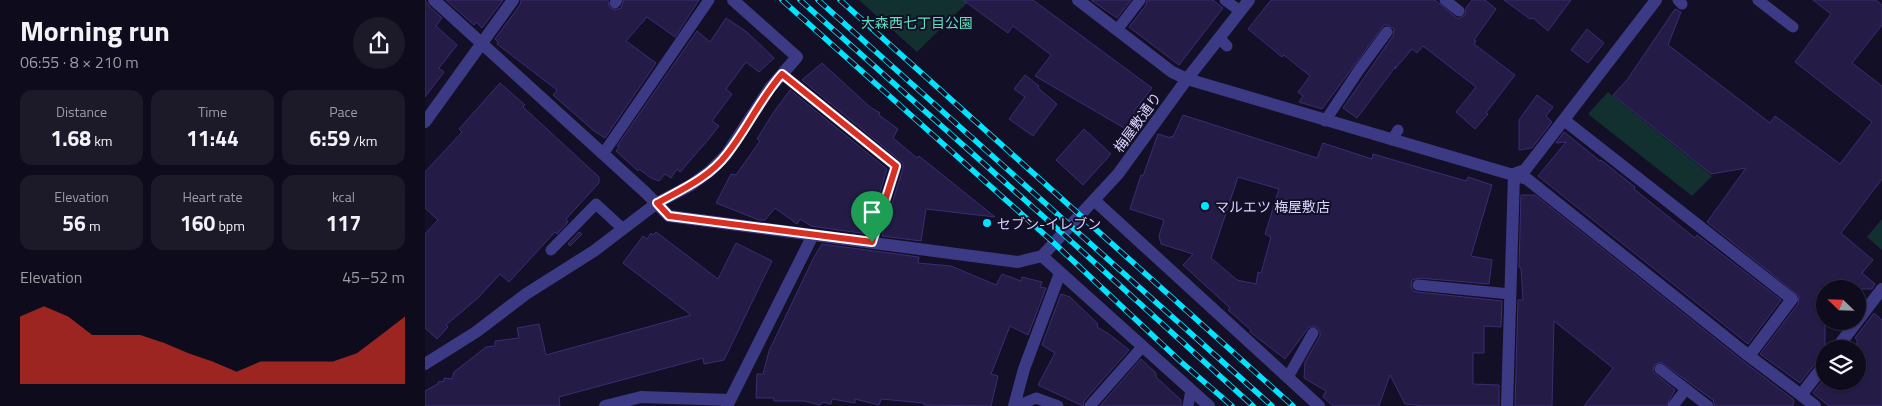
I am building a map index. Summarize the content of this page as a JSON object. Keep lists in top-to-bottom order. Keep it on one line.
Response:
{"streets":{"street":["梅屋敷通り"]},"parks":["大森西七丁目公園"],"places":["マルエツ 梅屋敷店","セブン-イレブン"],"north":"top left","page":{"heading":["Morning run","06:55 · 8 × 210 m"],"stats":[["Distance","1.68 km"],["Time","11:44"],["Pace","6:59 /km"],["Elevation","56 m"],["Heart rate","160 bpm"],["kcal","117"]],"chart":["Elevation","45–52 m"]}}
